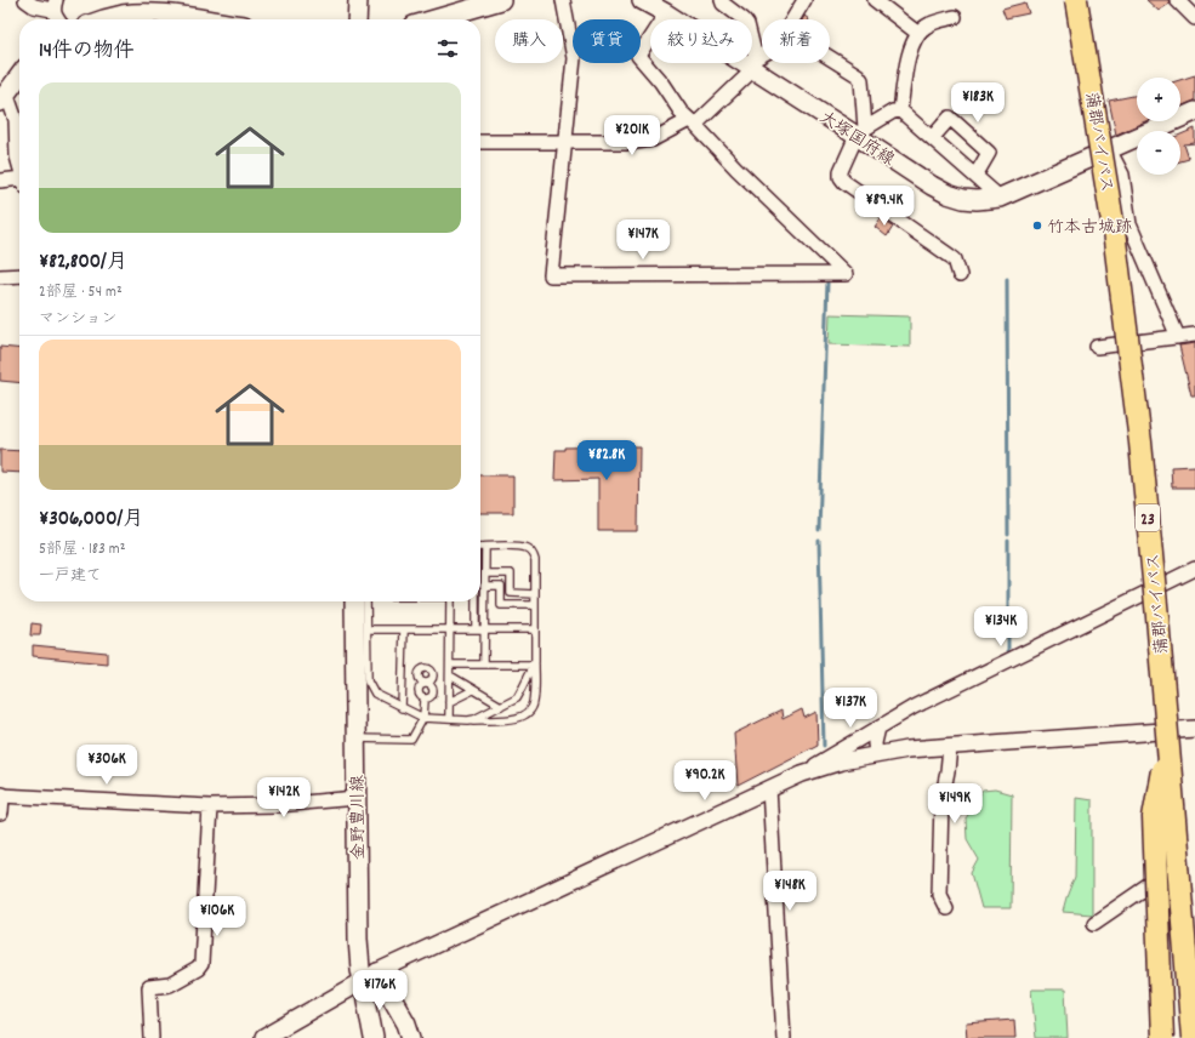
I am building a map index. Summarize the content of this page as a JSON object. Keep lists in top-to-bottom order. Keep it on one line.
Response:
{"streets":{"highway":["蒲郡バイパス","23"],"main road":["大塚国府線","金野豊川線"]},"places":["竹本古城跡"],"page":{"chip":["購入","賃貸","絞り込み","新着"],"heading":"14件の物件","map_buttons":["+","−"],"list":[{"name":"¥82,800/月","note":"2部屋 · 54 m² · マンション"},{"name":"¥306,000/月","note":"5部屋 · 183 m² · 一戸建て"}],"price":["¥183K","¥201K","¥89.4K","¥147K","¥82.8K","¥134K","¥137K","¥306K","¥90.2K","¥142K","¥149K","¥148K","¥106K","¥176K"]}}
